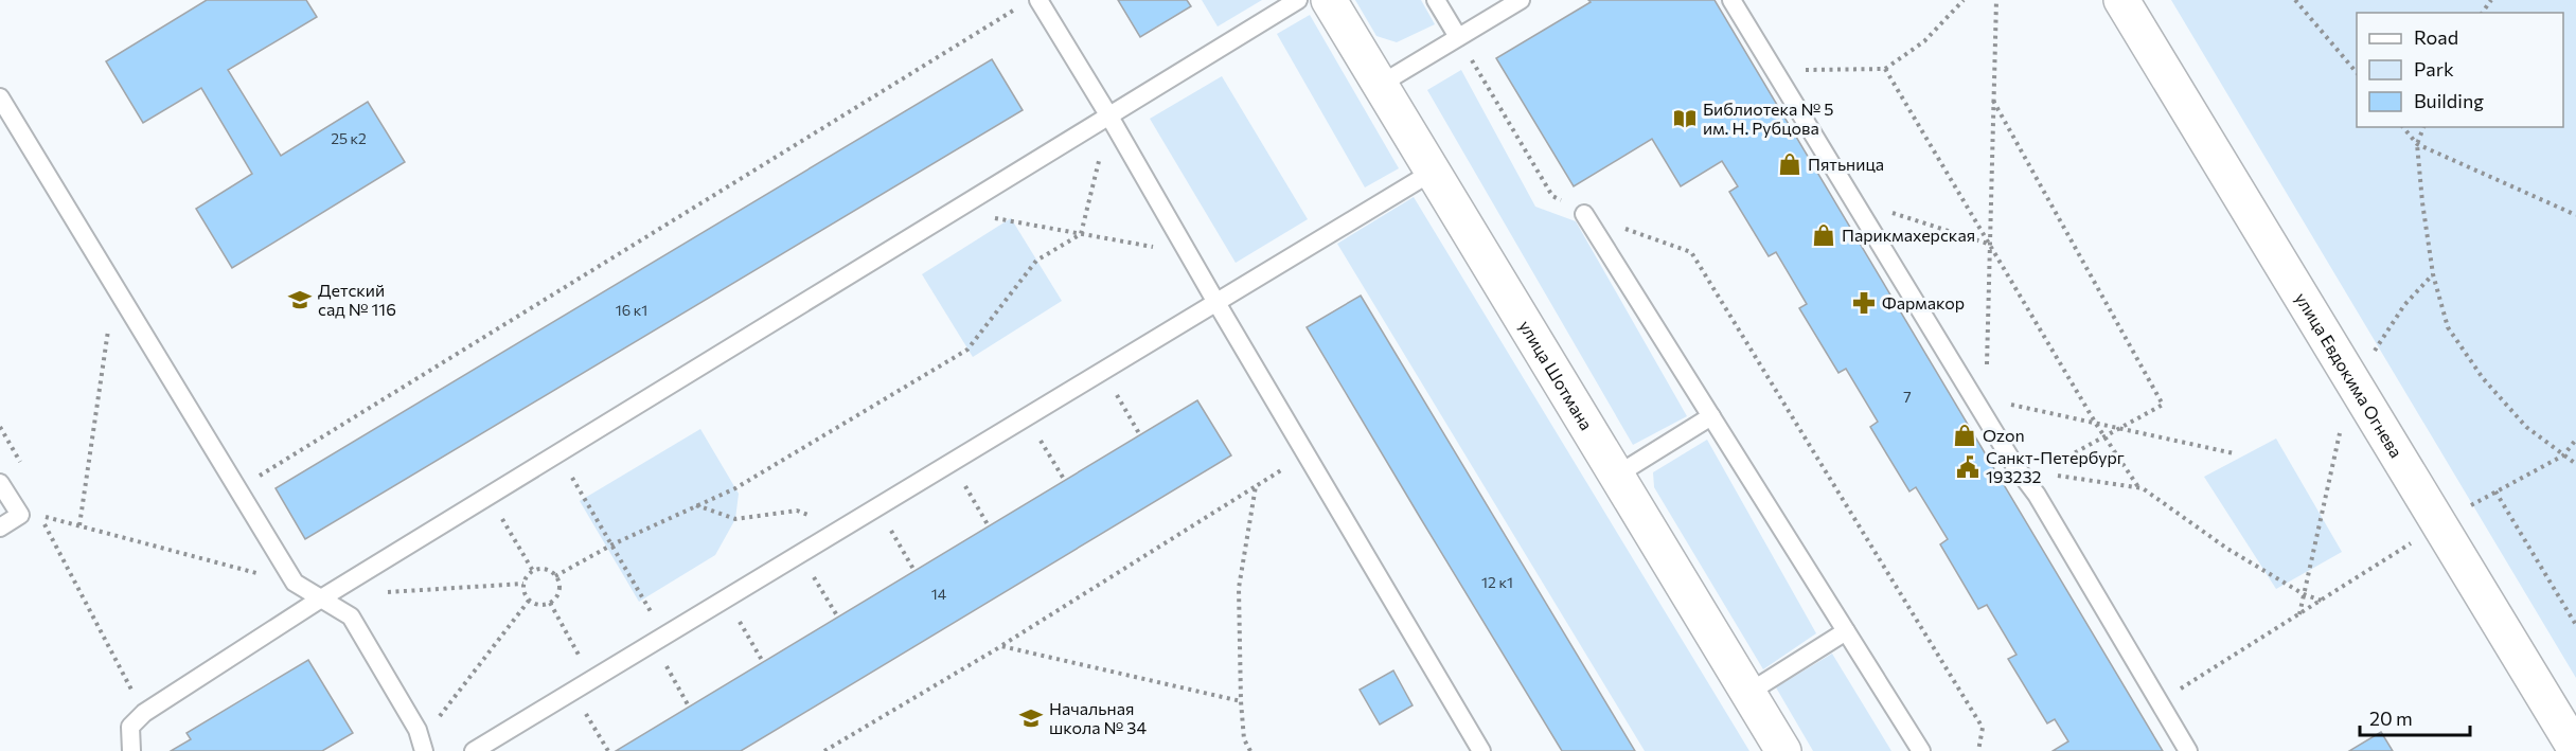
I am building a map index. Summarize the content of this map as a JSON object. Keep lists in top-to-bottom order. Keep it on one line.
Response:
{"streets":{"street":["улица Евдокима Огнева","улица Шотмана"]},"places":{"library":["Библиотека № 5 им. Н. Рубцова"],"shop":["Пятьница","Парикмахерская","Ozon"],"school or university":["Детский сад № 116","Начальная школа № 34"],"pharmacy":["Фармакор"],"public building":["Санкт-Петербург 193232"]},"house_numbers":["25 к2","16 к1","7","12 к1","14"],"legend":["Road","Park","Building"],"scale_bar":"20 m"}
